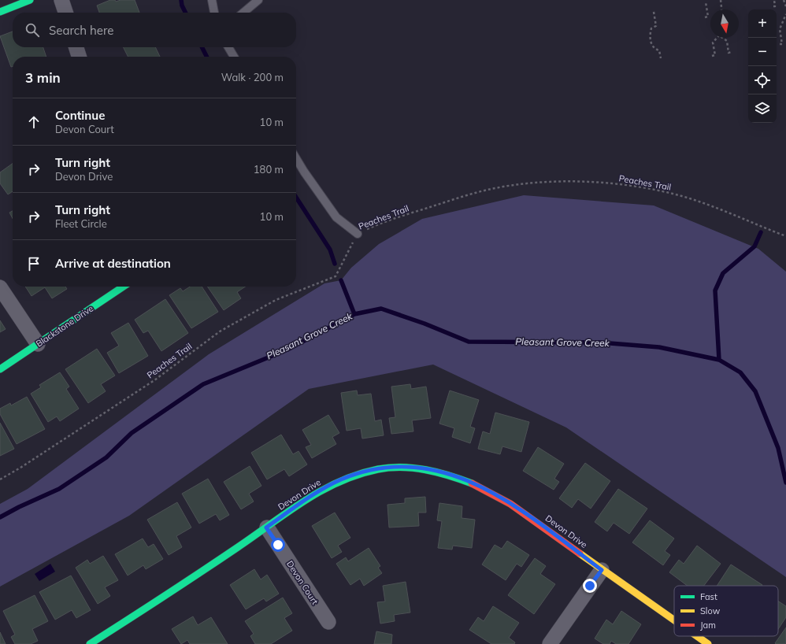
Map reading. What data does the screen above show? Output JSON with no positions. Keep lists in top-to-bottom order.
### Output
{
  "streets": {
    "street": ["Blackstone Drive", "Devon Drive", "Devon Court"],
    "path": ["Peaches Trail"]
  },
  "crossings": [
    ["Devon Drive", "Devon Court"]
  ],
  "water": ["Pleasant Grove Creek"],
  "legend": ["Fast", "Slow", "Jam"],
  "north": "bottom",
  "page": {
    "map_buttons": ["+", "−"],
    "search": "Search here",
    "heading": ["3 min", "Walk · 200 m"],
    "list": [
      ["Continue", "Devon Court", "10 m"],
      ["Turn right", "Devon Drive", "180 m"],
      ["Turn right", "Fleet Circle", "10 m"],
      "Arrive at destination"
    ]
  }
}
